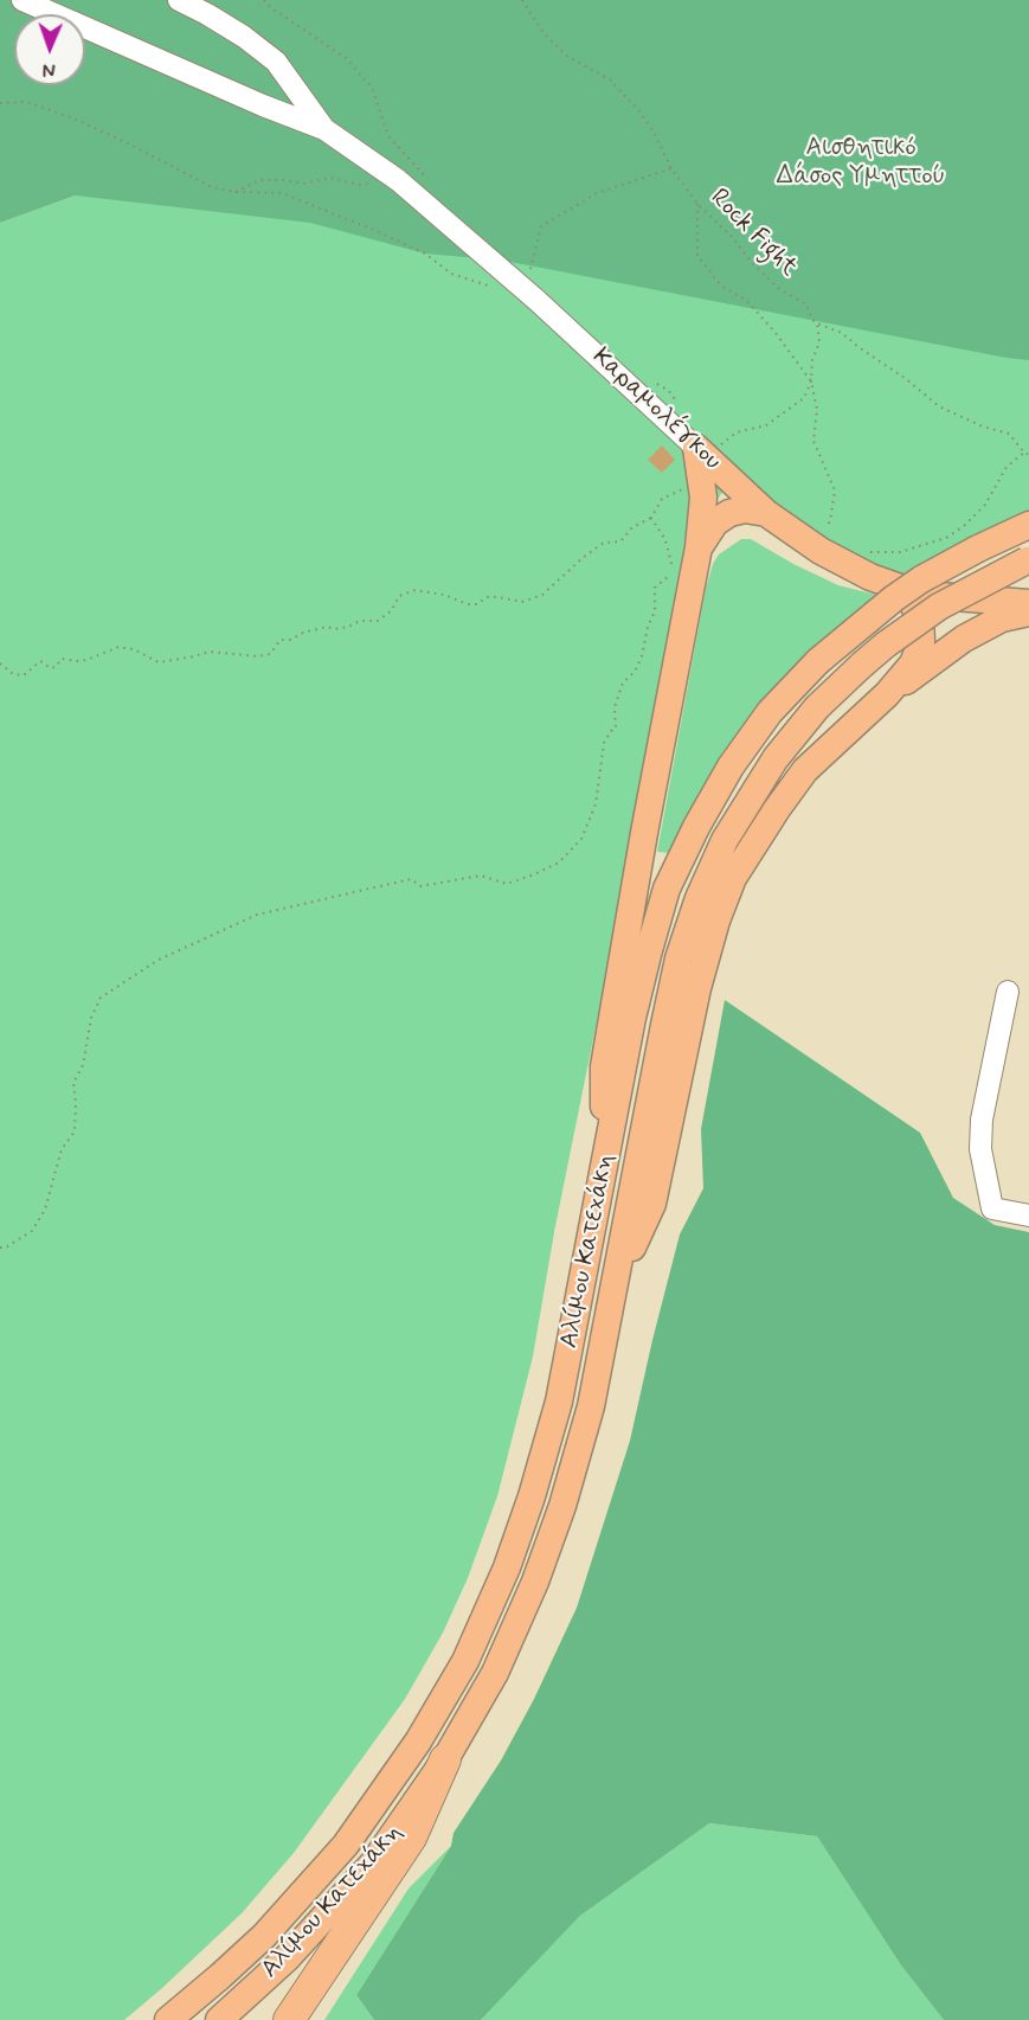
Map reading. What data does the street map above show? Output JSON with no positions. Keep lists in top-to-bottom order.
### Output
{
  "streets": {
    "main road": ["Καραμολέγκου", "Αλίμου Κατεχάκη"],
    "path": ["Rock Fight"]
  },
  "parks": ["Αισθητικό Δάσος Υμηττού"],
  "north": "bottom"
}
